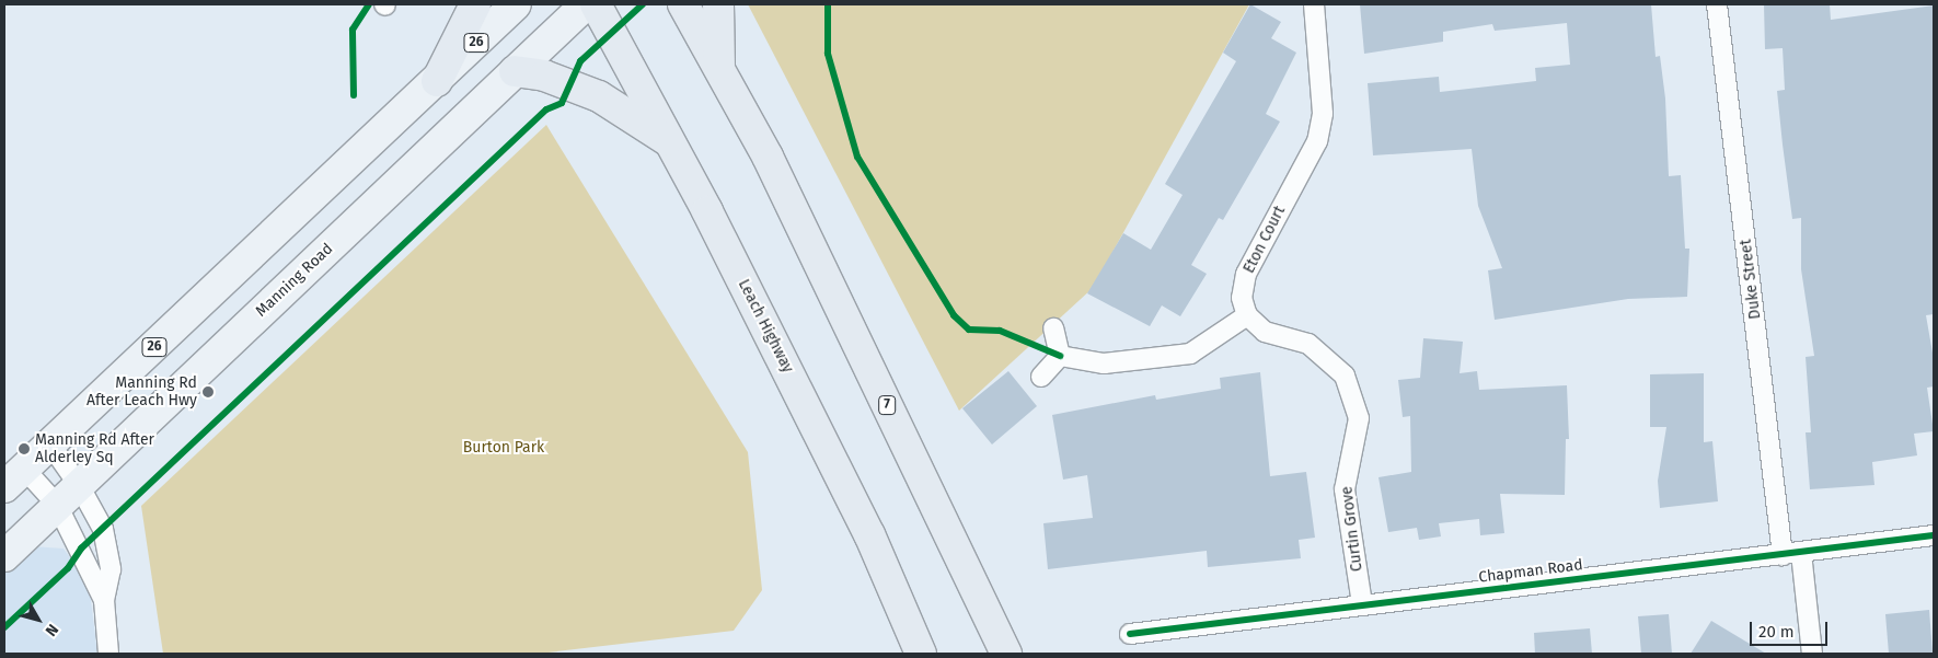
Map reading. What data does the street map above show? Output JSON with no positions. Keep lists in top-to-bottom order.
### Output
{
  "streets": {
    "highway": ["Leach Highway", "7"],
    "main road": ["26", "Manning Road"],
    "street": [
      "Eton Court",
      "Duke Street",
      "Curtin Grove",
      "Chapman Road"
    ]
  },
  "crossings": [
    ["Eton Court", "Curtin Grove"],
    ["Duke Street", "Chapman Road"],
    ["Curtin Grove", "Chapman Road"]
  ],
  "parks": ["Burton Park"],
  "places": ["Manning Rd After Leach Hwy", "Manning Rd After Alderley Sq"],
  "scale_bar": "20 m",
  "north": "bottom right"
}
